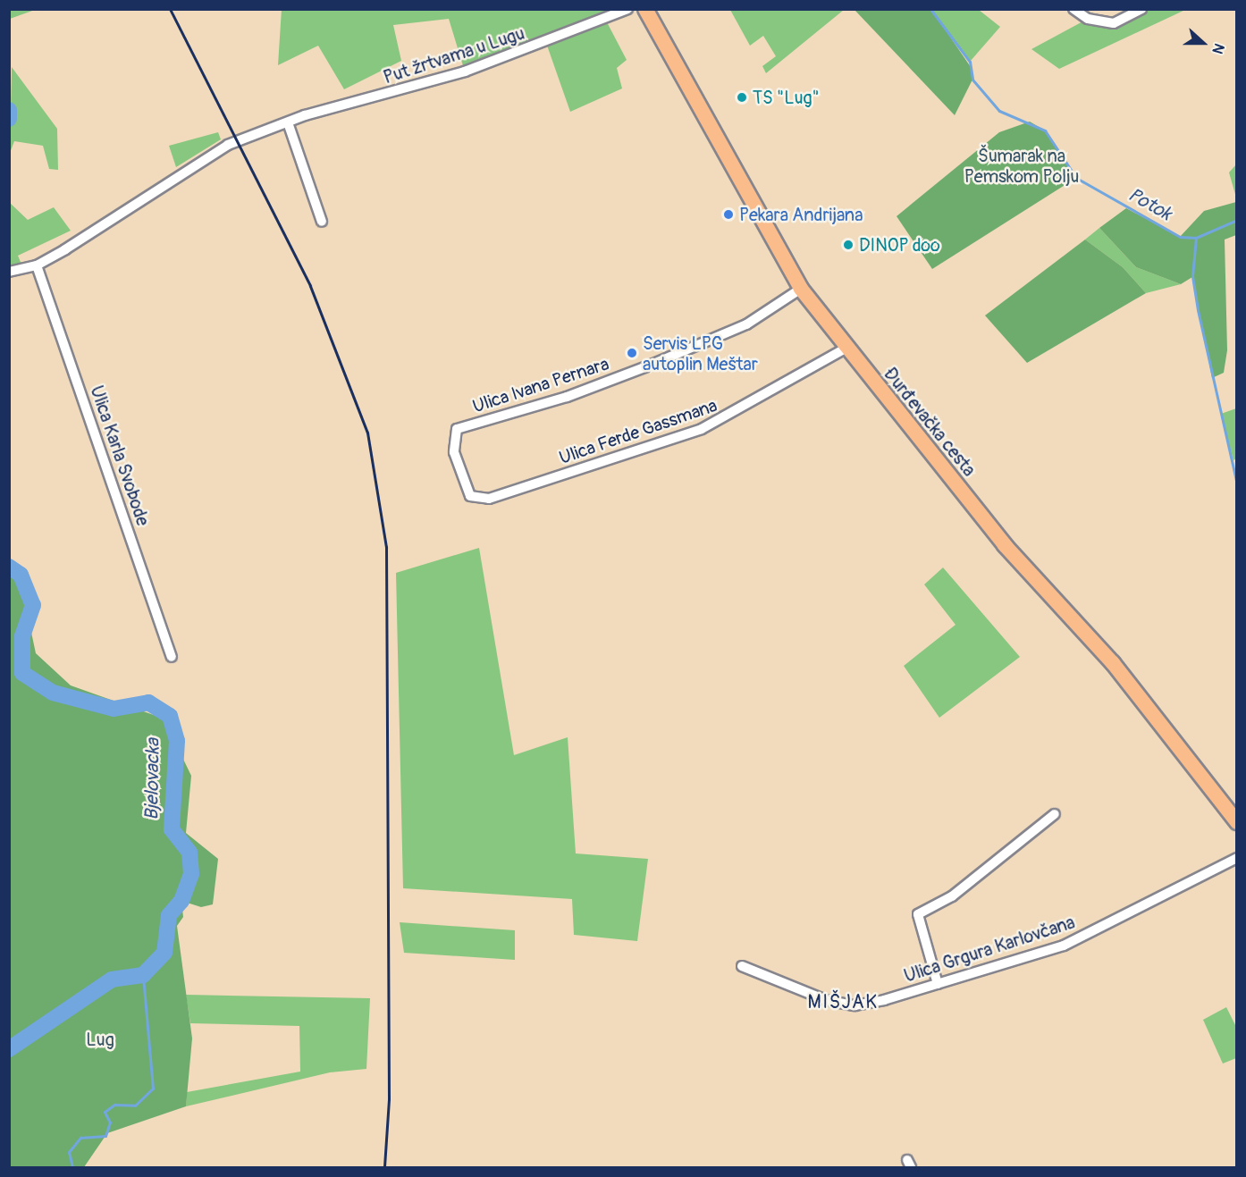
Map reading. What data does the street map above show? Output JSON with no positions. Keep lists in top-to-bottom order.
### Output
{
  "streets": {
    "main road": ["Đurđevačka cesta"],
    "street": [
      "Put žrtvama u Lugu",
      "Ulica Ivana Pernara",
      "Ulica Ferde Gassmana",
      "Ulica Karla Svobode",
      "Ulica Grgura Karlovčana"
    ]
  },
  "crossings": [
    ["Put žrtvama u Lugu", "Ulica Karla Svobode"],
    ["Ulica Ivana Pernara", "Đurđevačka cesta"],
    ["Ulica Ivana Pernara", "Ulica Ferde Gassmana"],
    ["Đurđevačka cesta", "Ulica Ferde Gassmana"]
  ],
  "districts": ["MIŠJAK"],
  "water": ["Potok", "Bjelovacka"],
  "parks": ["Šumarak na Pemskom Polju", "Lug"],
  "places": [
    "TS \"Lug\"",
    "Pekara Andrijana",
    "DINOP doo",
    "Servis LPG autoplin Meštar"
  ],
  "north": "right"
}
